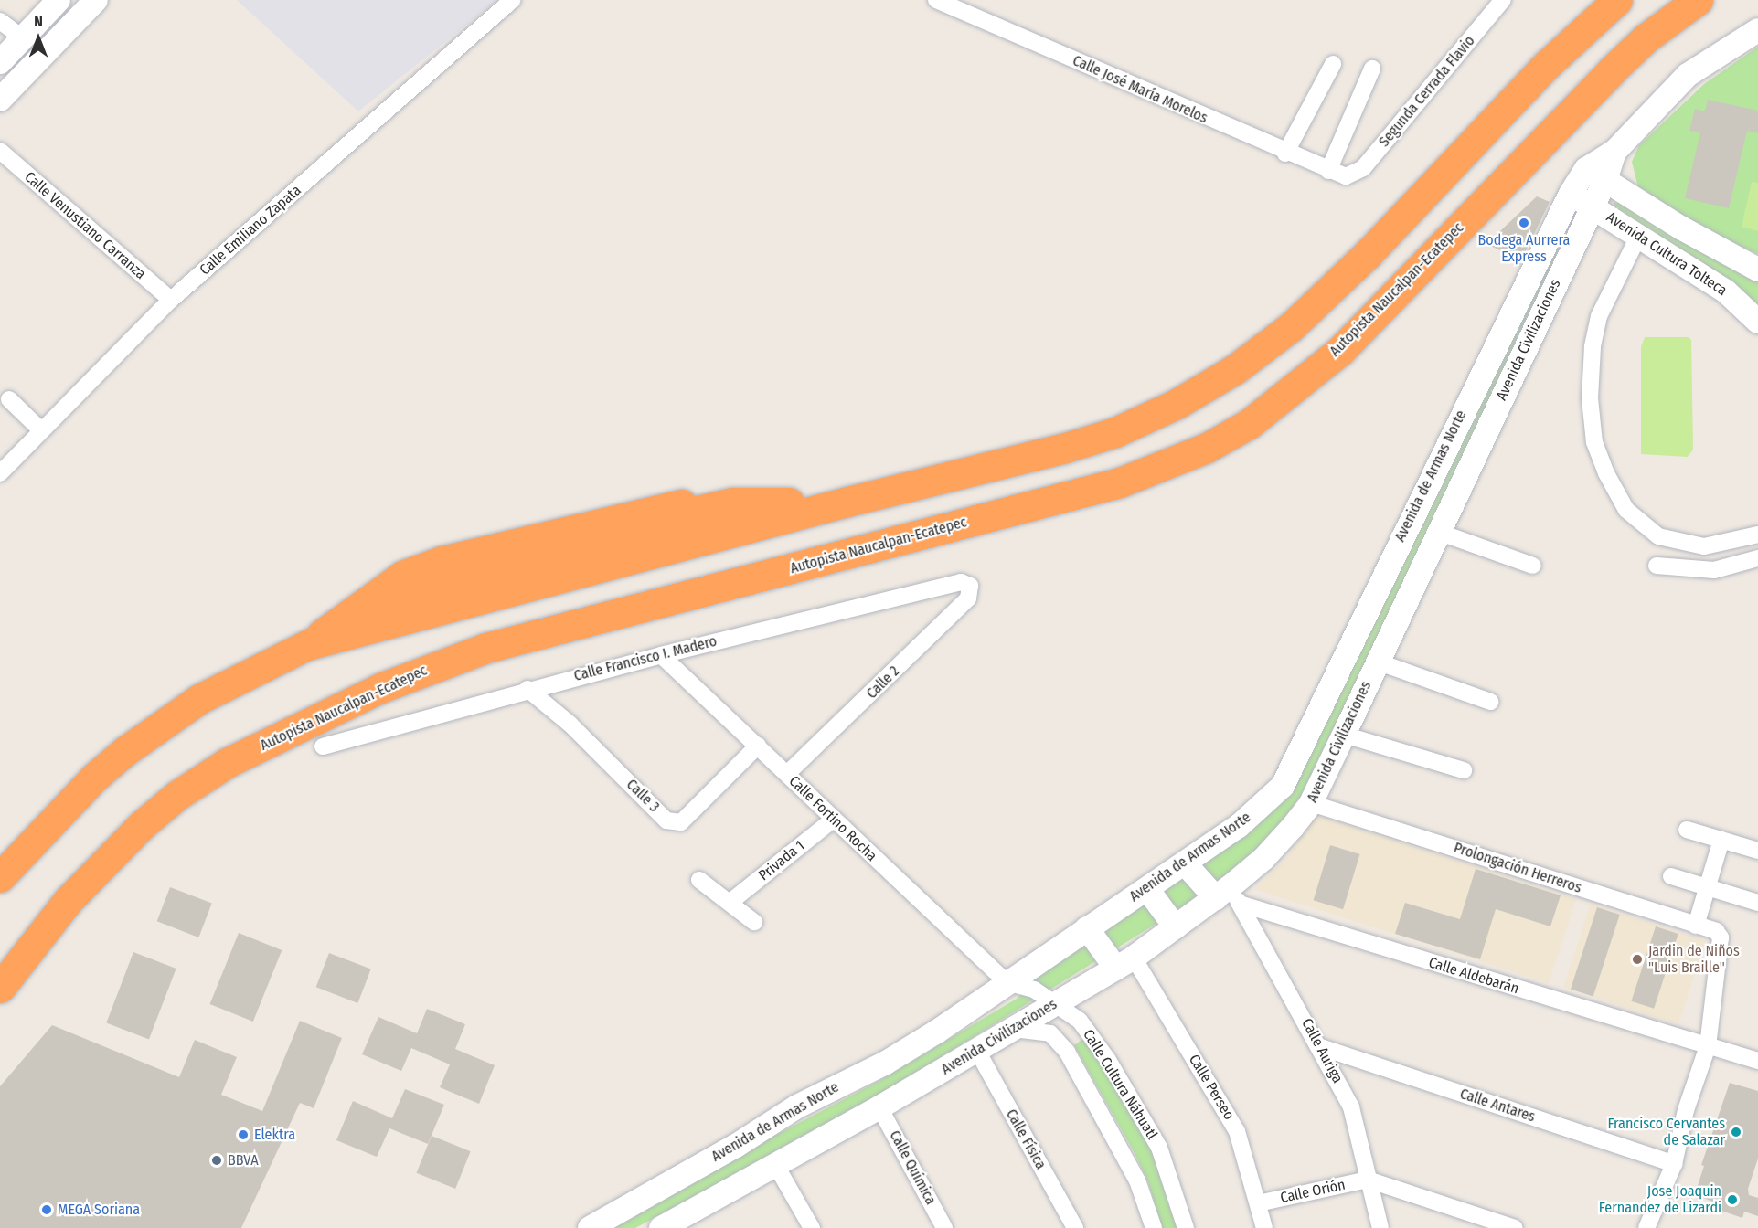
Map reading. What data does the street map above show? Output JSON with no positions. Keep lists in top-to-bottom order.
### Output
{
  "streets": {
    "highway": ["Autopista Naucalpan-Ecatepec"],
    "main road": ["Avenida Cultura Tolteca", "Avenida Civilizaciones", "Avenida de Armas Norte"],
    "street": [
      "Calle José María Morelos",
      "Segunda Cerrada Flavio",
      "Calle Venustiano Carranza",
      "Calle Emiliano Zapata",
      "Calle Francisco I. Madero",
      "Calle 2",
      "Calle 3",
      "Calle Fortino Rocha",
      "Privada 1",
      "Prolongación Herreros",
      "Calle Aldebarán",
      "Calle Auriga",
      "Calle Cultura Náhuatl",
      "Calle Perseo",
      "Calle Antares",
      "Calle Física",
      "Calle Química",
      "Calle Orión"
    ]
  },
  "crossings": [
    ["Calle José María Morelos", "Segunda Cerrada Flavio"],
    ["Calle Venustiano Carranza", "Calle Emiliano Zapata"],
    ["Avenida Cultura Tolteca", "Avenida Civilizaciones"],
    ["Avenida Cultura Tolteca", "Avenida de Armas Norte"],
    ["Avenida Civilizaciones", "Avenida de Armas Norte"],
    ["Avenida Civilizaciones", "Prolongación Herreros"],
    ["Avenida Civilizaciones", "Calle Aldebarán"],
    ["Avenida Civilizaciones", "Calle Auriga"],
    ["Avenida Civilizaciones", "Calle Cultura Náhuatl"],
    ["Avenida Civilizaciones", "Calle Perseo"],
    ["Avenida Civilizaciones", "Calle Física"],
    ["Avenida Civilizaciones", "Calle Química"],
    ["Avenida de Armas Norte", "Calle Fortino Rocha"],
    ["Avenida de Armas Norte", "Calle Cultura Náhuatl"],
    ["Calle Francisco I. Madero", "Calle 2"],
    ["Calle Francisco I. Madero", "Calle 3"],
    ["Calle Francisco I. Madero", "Calle Fortino Rocha"],
    ["Calle 2", "Calle Fortino Rocha"],
    ["Calle 3", "Calle Fortino Rocha"],
    ["Calle Fortino Rocha", "Privada 1"],
    ["Calle Fortino Rocha", "Calle Cultura Náhuatl"],
    ["Prolongación Herreros", "Calle Aldebarán"],
    ["Calle Aldebarán", "Calle Auriga"],
    ["Calle Auriga", "Calle Antares"],
    ["Calle Auriga", "Calle Orión"],
    ["Calle Perseo", "Calle Orión"]
  ],
  "places": [
    "Bodega Aurrera Express",
    "Jardin de Niños \"Luis Braille\"",
    "Francisco Cervantes de Salazar",
    "Elektra",
    "BBVA",
    "Jose Joaquin Fernandez de Lizardi",
    "MEGA Soriana"
  ],
  "north": "top"
}
